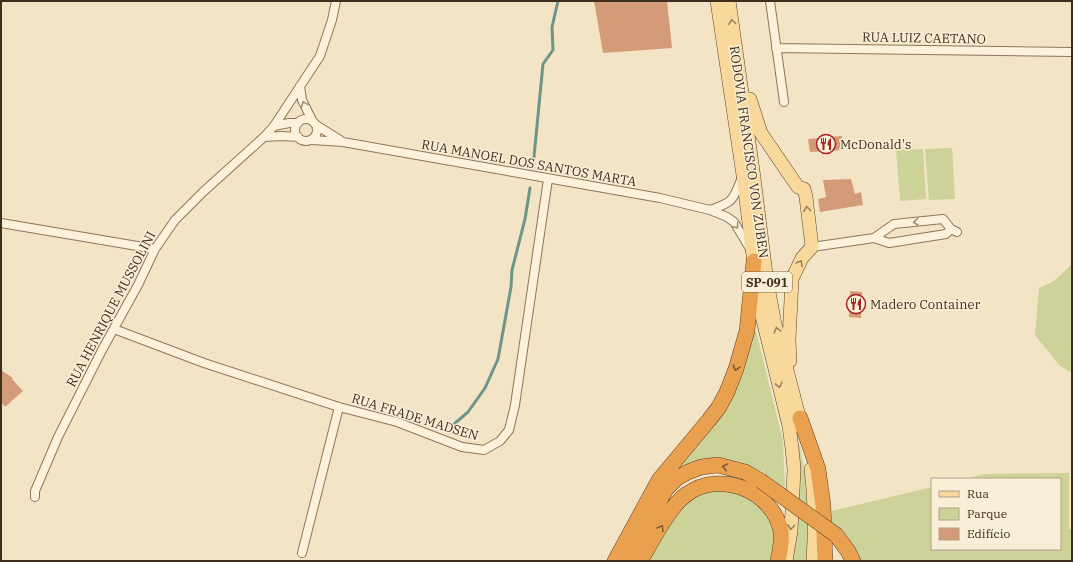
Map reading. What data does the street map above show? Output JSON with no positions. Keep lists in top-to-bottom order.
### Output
{
  "streets": {
    "main road": ["RODOVIA FRANCISCO VON ZUBEN", "SP-091"],
    "street": [
      "RUA LUIZ CAETANO",
      "RUA MANOEL DOS SANTOS MARTA",
      "RUA HENRIQUE MUSSOLINI",
      "RUA FRADE MADSEN"
    ]
  },
  "crossings": [
    ["RODOVIA FRANCISCO VON ZUBEN", "RUA MANOEL DOS SANTOS MARTA"],
    ["RUA MANOEL DOS SANTOS MARTA", "RUA FRADE MADSEN"],
    ["RUA HENRIQUE MUSSOLINI", "RUA FRADE MADSEN"]
  ],
  "places": {
    "restaurant": ["McDonald's", "Madero Container"]
  },
  "legend": ["Rua", "Parque", "Edifício"]
}
